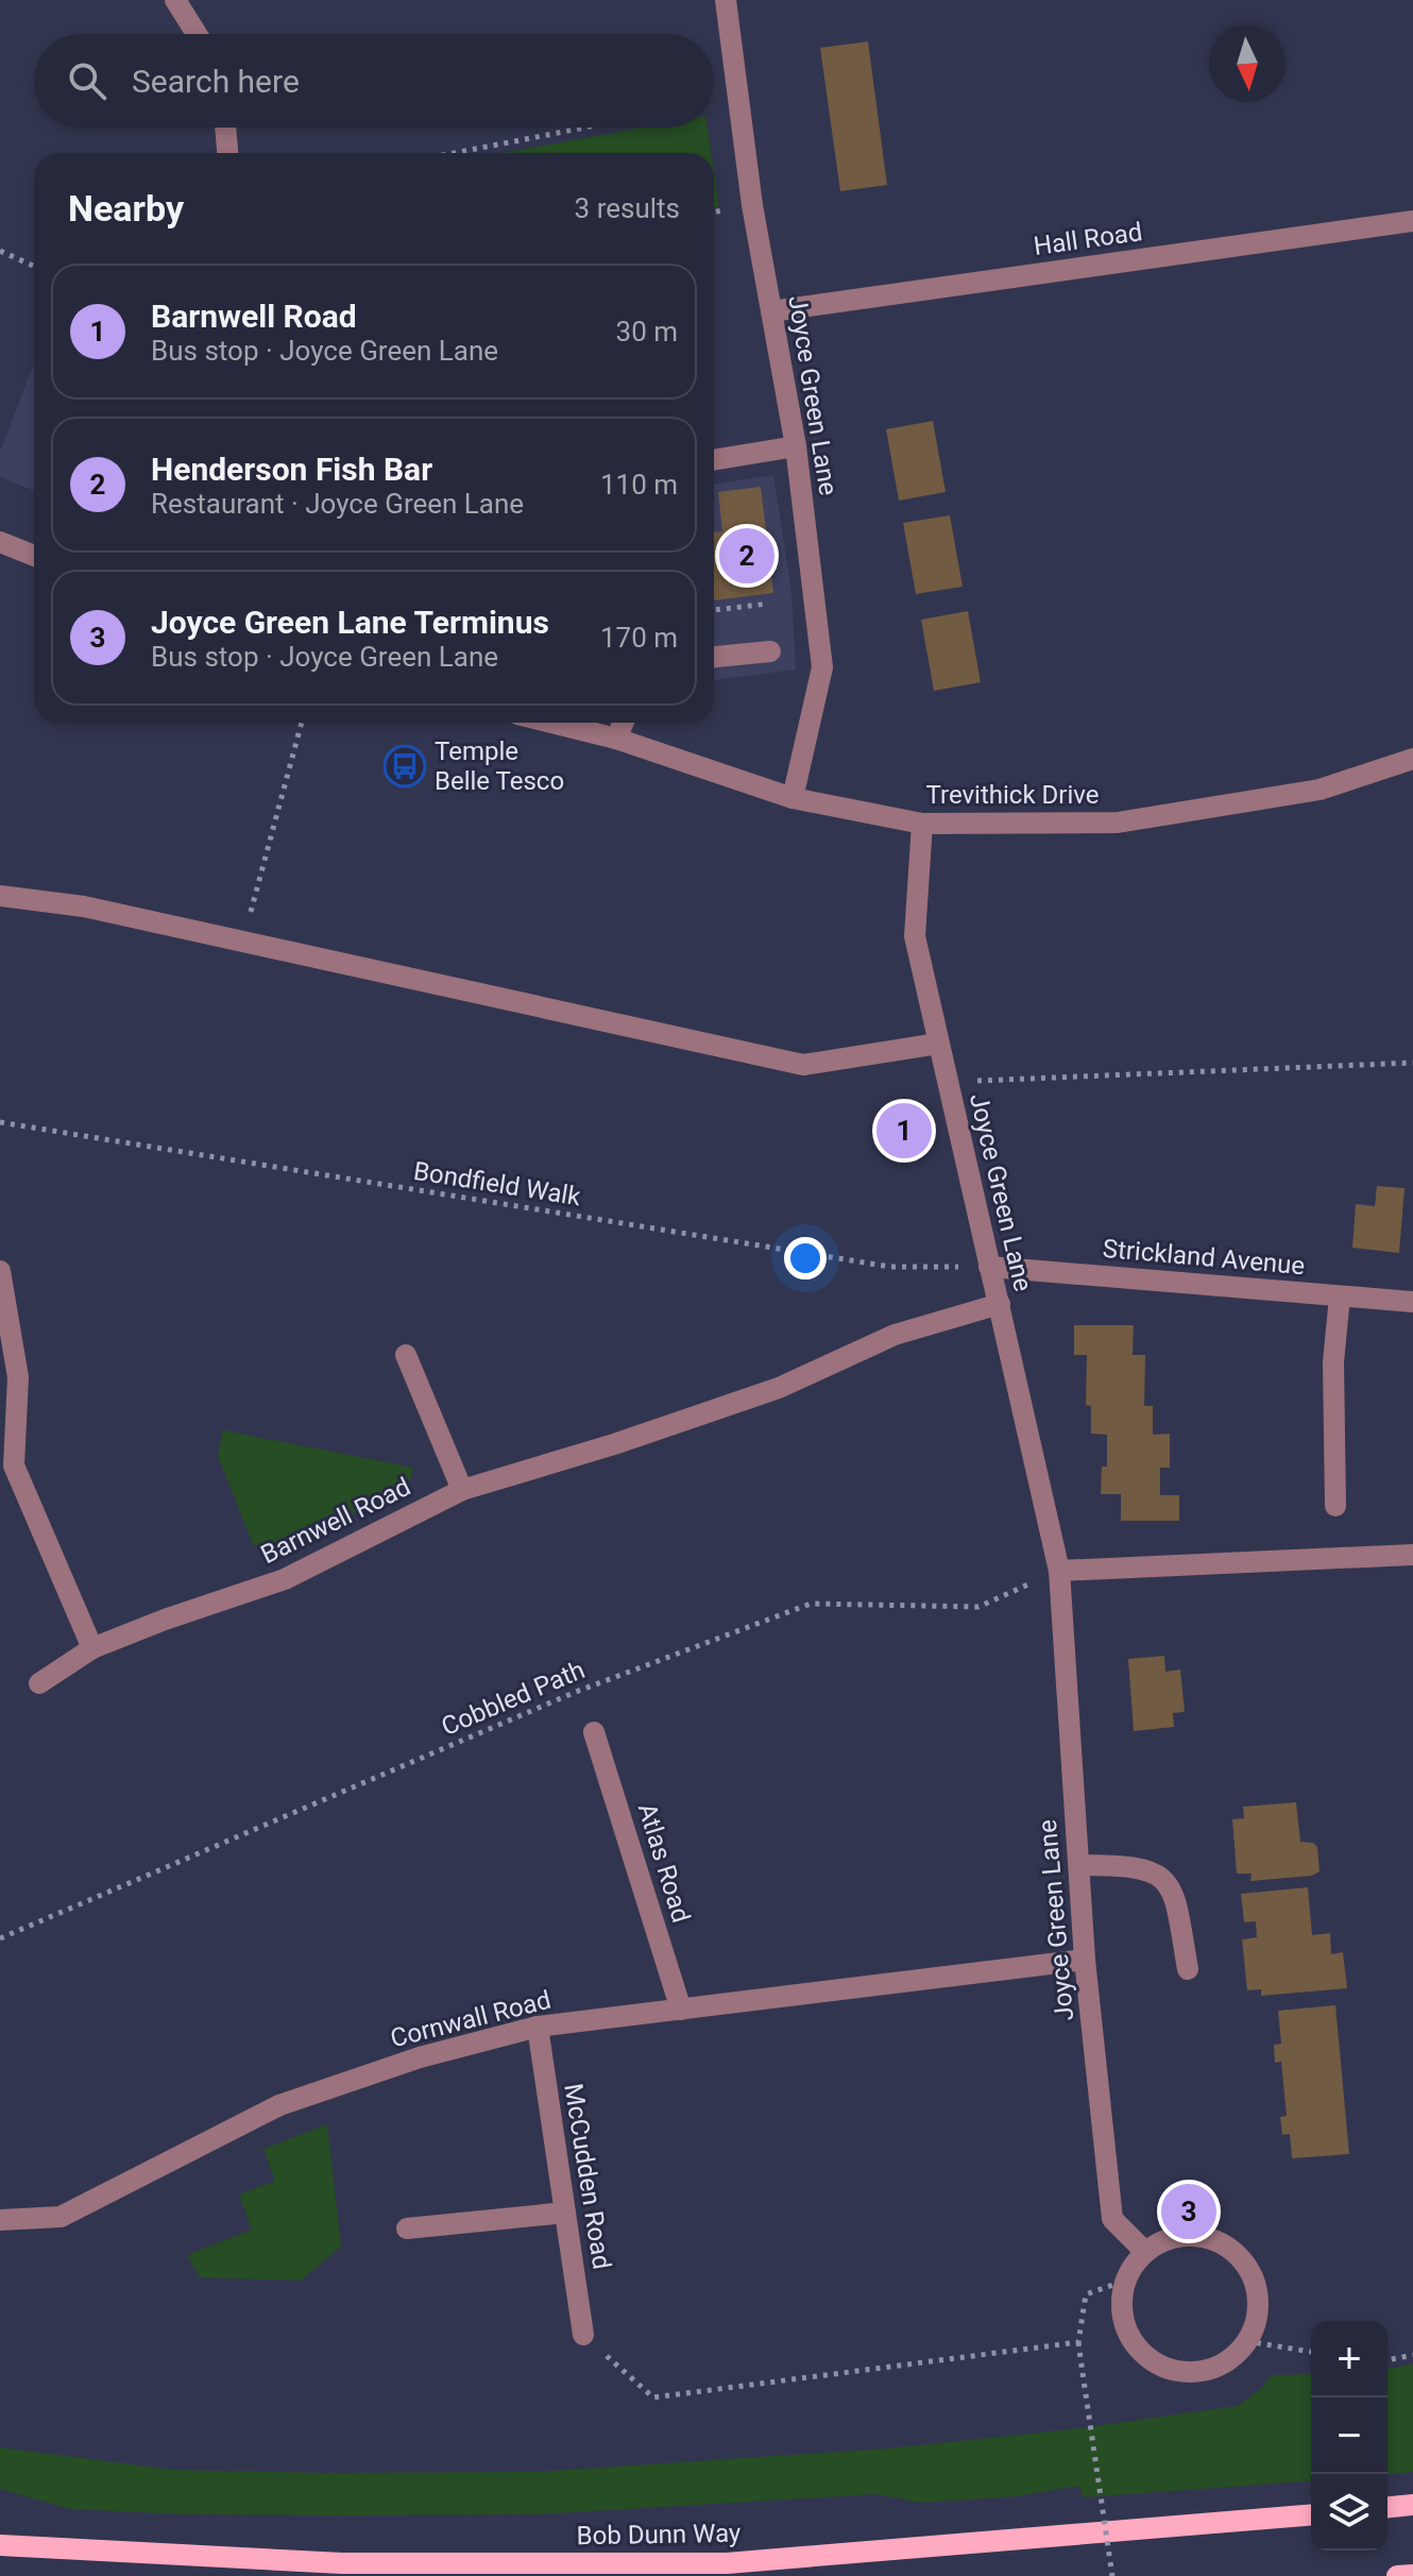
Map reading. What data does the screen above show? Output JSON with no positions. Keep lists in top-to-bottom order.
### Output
{
  "streets": {
    "main road": ["Bob Dunn Way"],
    "street": [
      "Hall Road",
      "Joyce Green Lane",
      "Trevithick Drive",
      "Strickland Avenue",
      "Barnwell Road",
      "Atlas Road",
      "Cornwall Road",
      "McCudden Road"
    ],
    "path": ["Bondfield Walk", "Cobbled Path"]
  },
  "crossings": [
    ["Hall Road", "Joyce Green Lane"],
    ["Joyce Green Lane", "Trevithick Drive"],
    ["Joyce Green Lane", "Bondfield Walk"],
    ["Joyce Green Lane", "Strickland Avenue"],
    ["Joyce Green Lane", "Barnwell Road"],
    ["Joyce Green Lane", "Cobbled Path"],
    ["Joyce Green Lane", "Cornwall Road"],
    ["Bondfield Walk", "Strickland Avenue"],
    ["Atlas Road", "Cornwall Road"],
    ["Cornwall Road", "McCudden Road"]
  ],
  "places": {
    "bus stop": ["Temple Belle Tesco"]
  },
  "north": "bottom",
  "page": {
    "search": "Search here",
    "heading": ["Nearby", "3 results"],
    "list": [
      {
        "mark": "1",
        "name": "Barnwell Road",
        "note": "Bus stop · Joyce Green Lane",
        "value": "30 m"
      },
      {
        "mark": "2",
        "name": "Henderson Fish Bar",
        "note": "Restaurant · Joyce Green Lane",
        "value": "110 m"
      },
      {
        "mark": "3",
        "name": "Joyce Green Lane Terminus",
        "note": "Bus stop · Joyce Green Lane",
        "value": "170 m"
      }
    ],
    "pins": ["2", "1", "3"],
    "map_buttons": ["+", "−"]
  }
}
